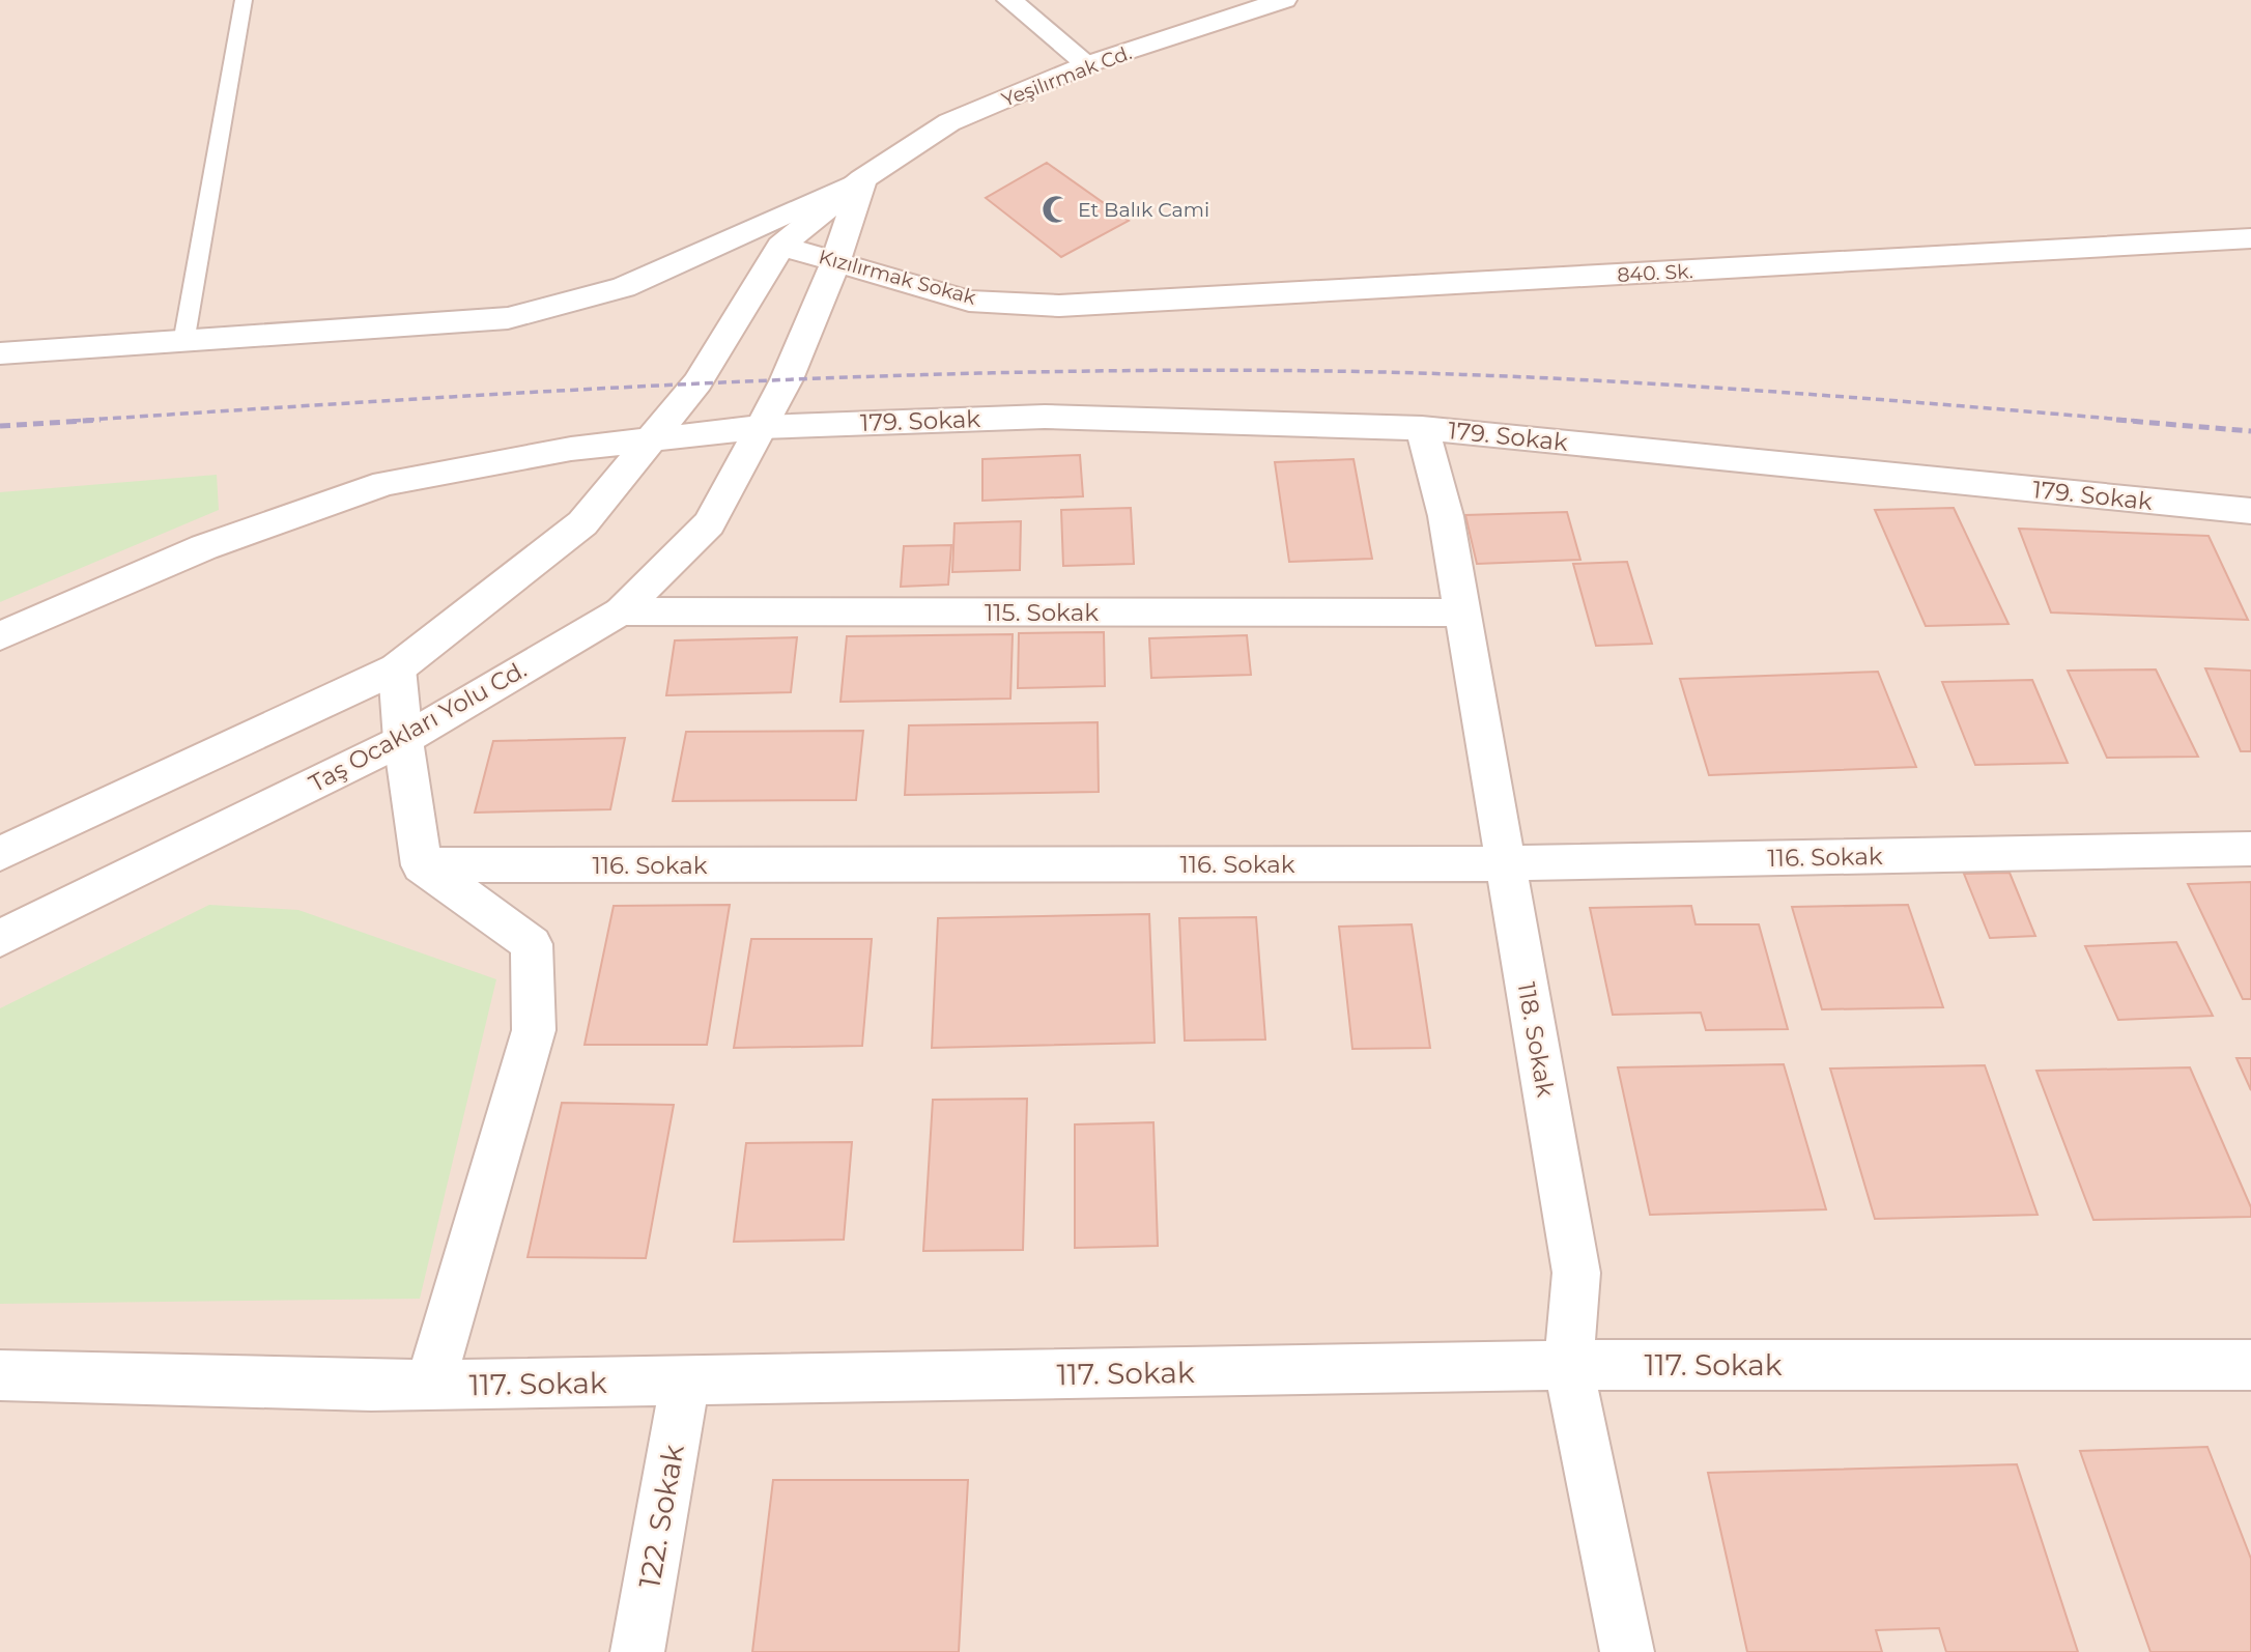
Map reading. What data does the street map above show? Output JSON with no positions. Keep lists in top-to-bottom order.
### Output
{
  "streets": {
    "street": [
      "Yeşilırmak Cd.",
      "840. Sk.",
      "Kızılırmak Sokak",
      "179. Sokak",
      "115. Sokak",
      "Taş Ocakları Yolu Cd.",
      "116. Sokak",
      "118. Sokak",
      "117. Sokak",
      "122. Sokak"
    ]
  },
  "crossings": [
    ["Yeşilırmak Cd.", "Taş Ocakları Yolu Cd."],
    ["840. Sk.", "Kızılırmak Sokak"],
    ["Kızılırmak Sokak", "Taş Ocakları Yolu Cd."],
    ["179. Sokak", "Taş Ocakları Yolu Cd."],
    ["179. Sokak", "118. Sokak"],
    ["115. Sokak", "Taş Ocakları Yolu Cd."],
    ["115. Sokak", "118. Sokak"],
    ["116. Sokak", "118. Sokak"],
    ["118. Sokak", "117. Sokak"],
    ["117. Sokak", "122. Sokak"]
  ],
  "places": {
    "mosque": ["Et Balık Cami"]
  }
}
